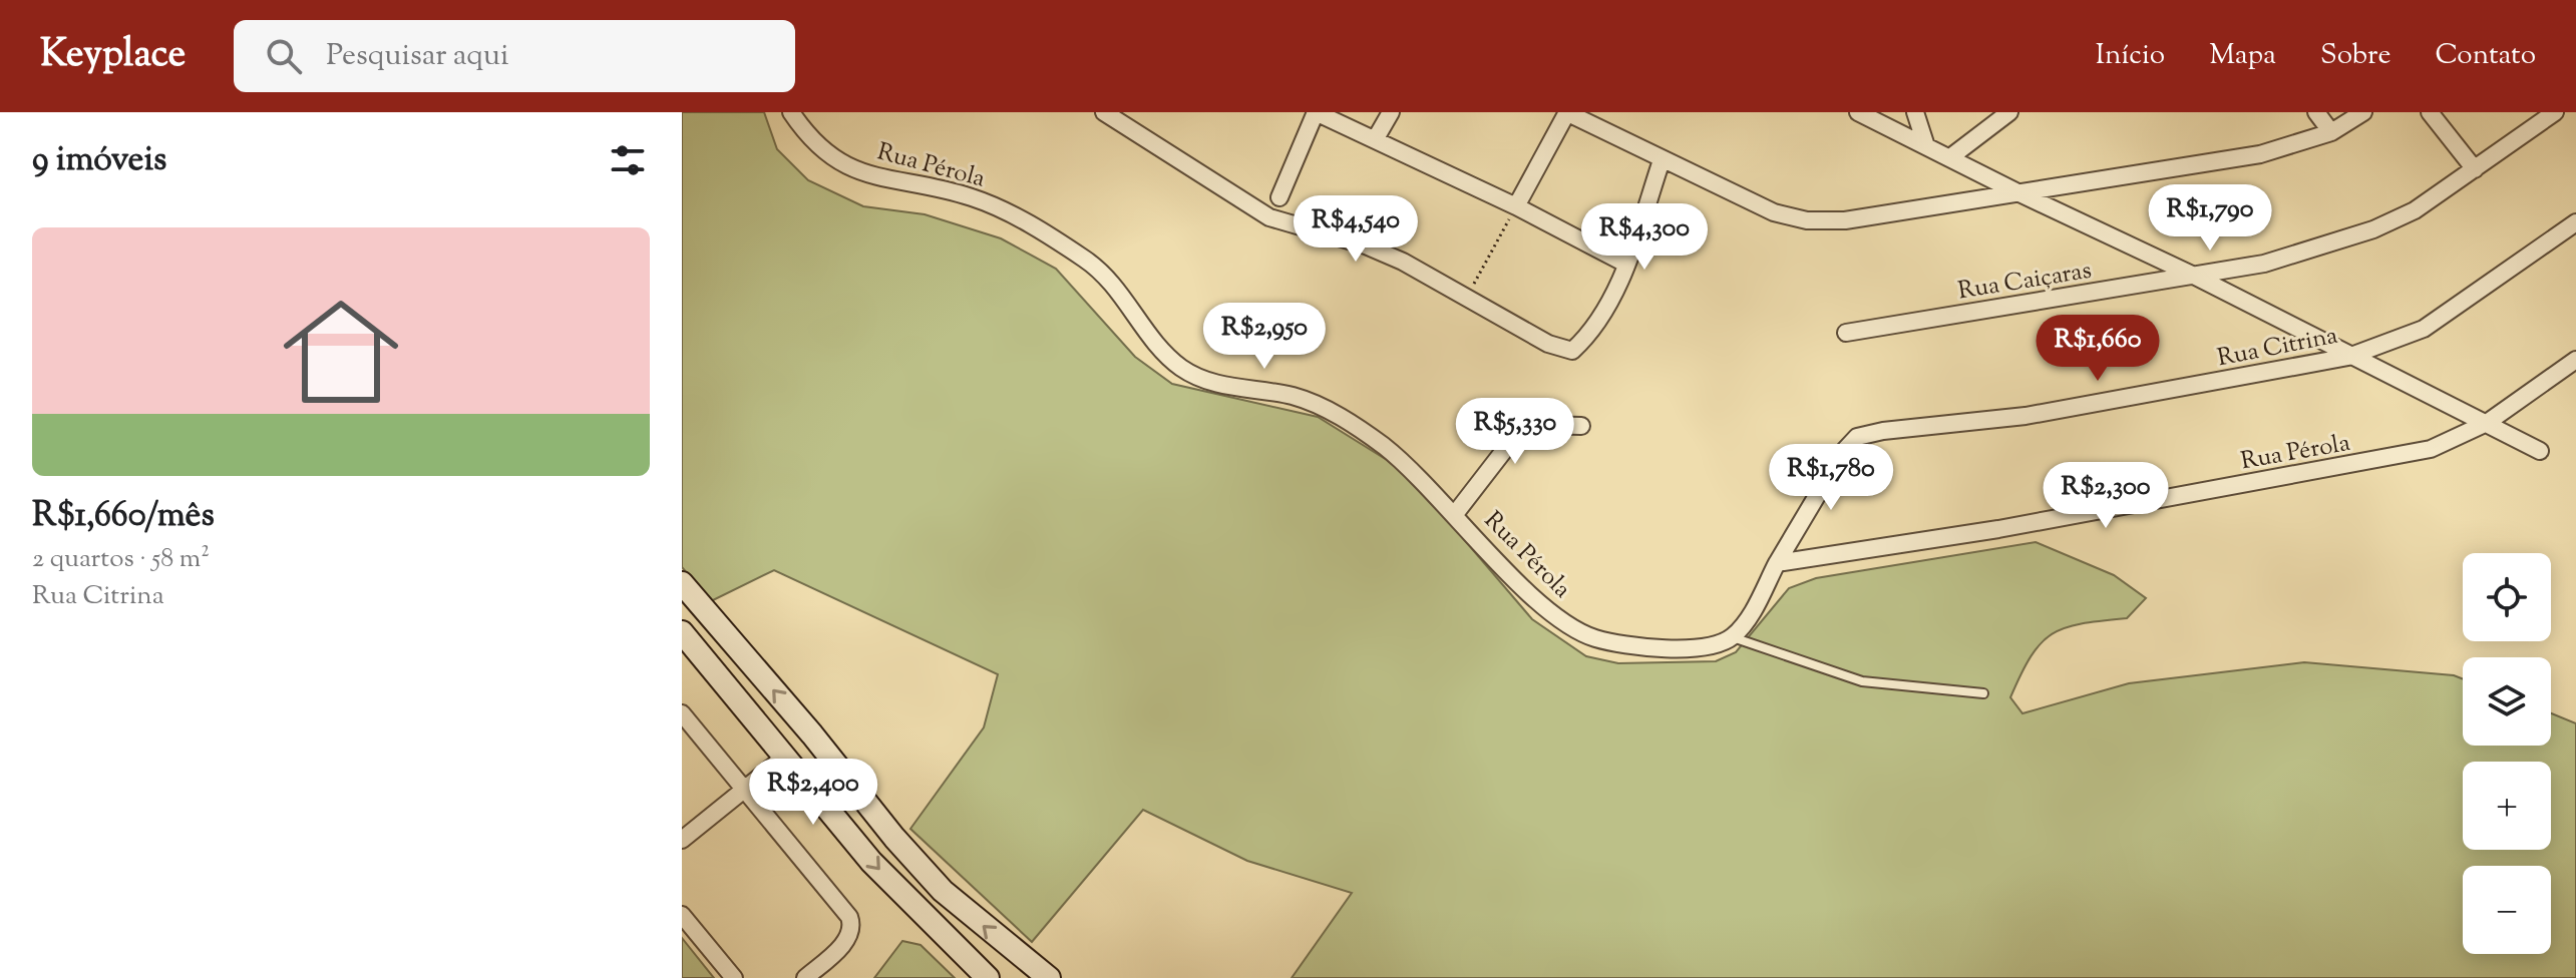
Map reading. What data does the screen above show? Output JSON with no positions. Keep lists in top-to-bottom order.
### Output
{
  "streets": {
    "street": ["Rua Pérola", "Rua Caiçaras", "Rua Citrina"]
  },
  "crossings": [
    ["Rua Pérola", "Rua Citrina"]
  ],
  "page": {
    "header": "Keyplace",
    "search": "Pesquisar aqui",
    "nav": [
      "Início",
      "Mapa",
      "Sobre",
      "Contato"
    ],
    "heading": "9 imóveis",
    "price": [
      "R$1,790",
      "R$4,540",
      "R$4,300",
      "R$2,950",
      "R$1,660",
      "R$5,330",
      "R$1,780",
      "R$2,300",
      "R$2,400"
    ],
    "list": [
      {
        "name": "R$1,660/mês",
        "note": "2 quartos · 58 m² · Rua Citrina"
      }
    ],
    "map_buttons": ["+", "−"]
  }
}
